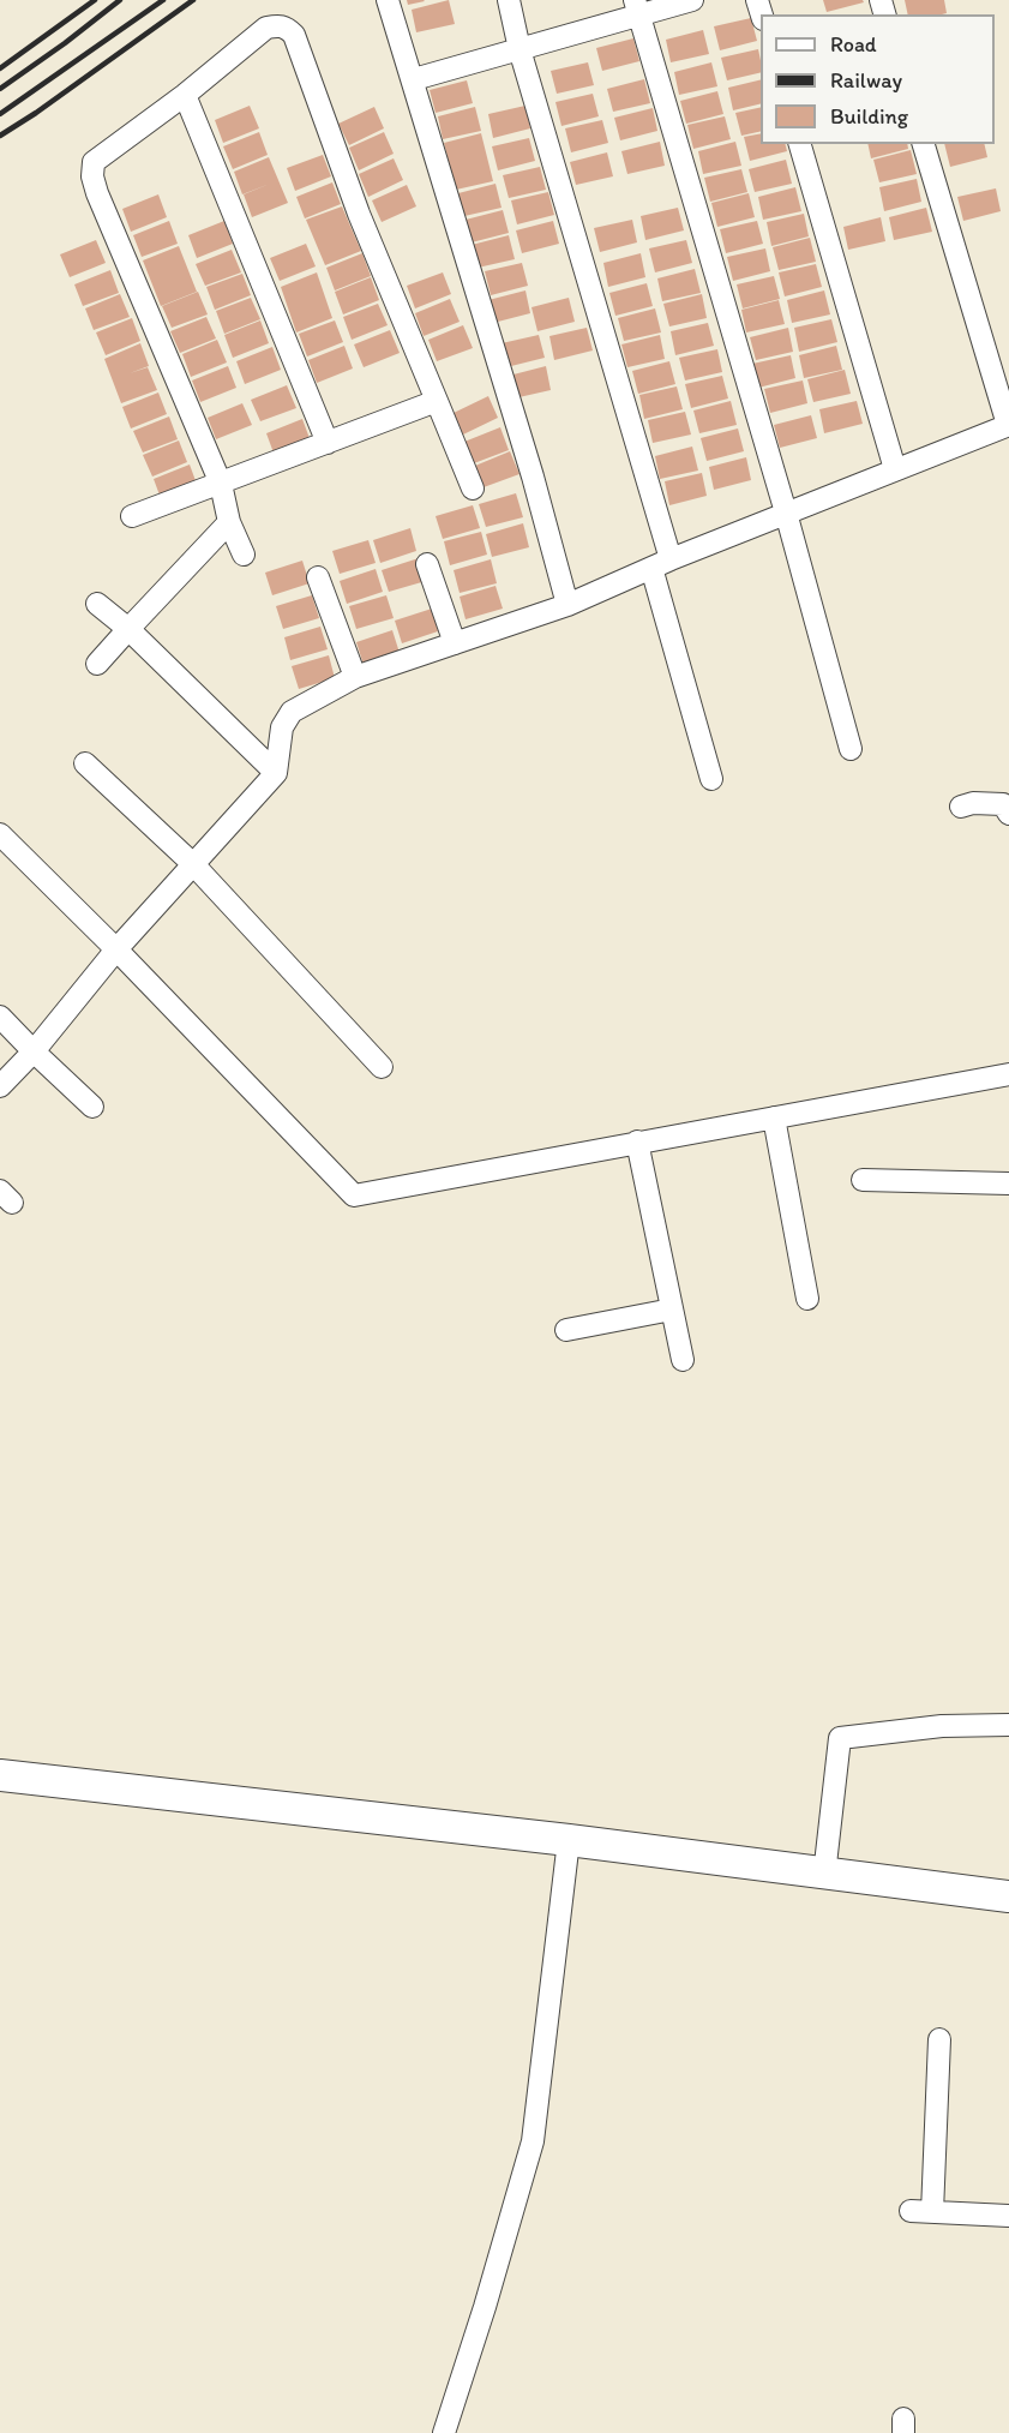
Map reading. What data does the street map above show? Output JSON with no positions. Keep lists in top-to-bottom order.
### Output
{
  "legend": ["Road", "Railway", "Building"]
}
